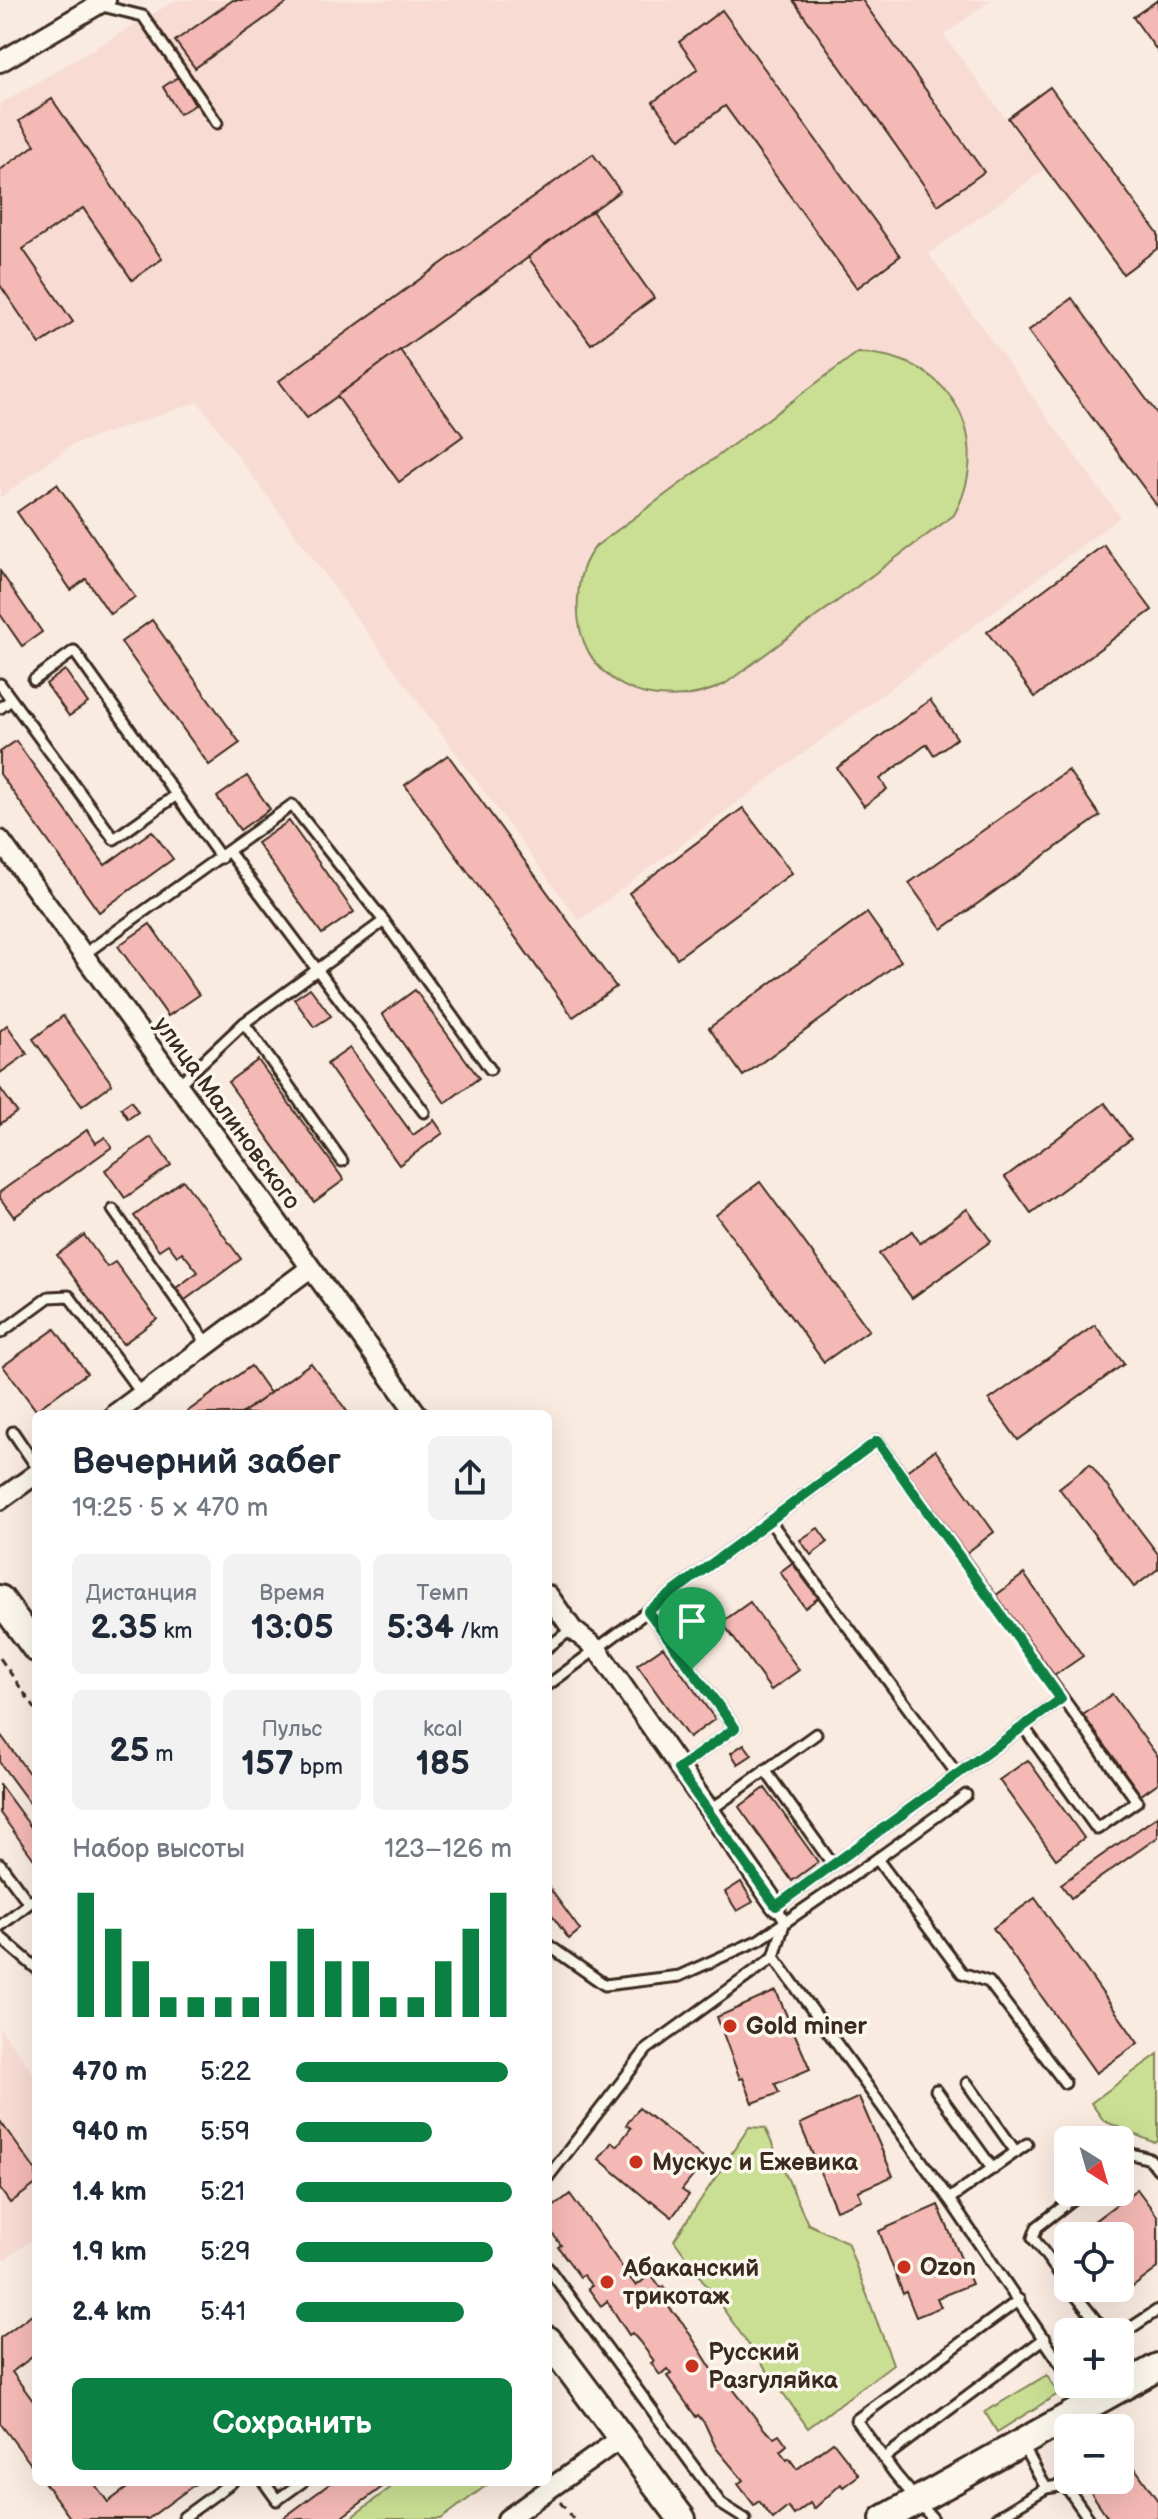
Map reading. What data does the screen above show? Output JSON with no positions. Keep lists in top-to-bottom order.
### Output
{
  "streets": {
    "street": ["улица Малиновского"]
  },
  "places": [
    "Gold miner",
    "Мускус и Ежевика",
    "Ozon",
    "Абаканский трикотаж",
    "Русский Разгуляйка"
  ],
  "north": "bottom right",
  "page": {
    "heading": ["Вечерний забег", "19:25 · 5 × 470 m"],
    "stats": [
      ["Дистанция", "2.35 km"],
      ["Время", "13:05"],
      ["Темп", "5:34 /km"],
      ["25 m"],
      ["Пульс", "157 bpm"],
      ["kcal", "185"]
    ],
    "chart": ["Набор высоты", "123–126 m"],
    "list": [
      {
        "name": "470 m",
        "note": "5:22"
      },
      {
        "name": "940 m",
        "note": "5:59"
      },
      {
        "name": "1.4 km",
        "note": "5:21"
      },
      {
        "name": "1.9 km",
        "note": "5:29"
      },
      {
        "name": "2.4 km",
        "note": "5:41"
      }
    ],
    "map_buttons": ["+", "−"],
    "buttons": "Сохранить"
  }
}
